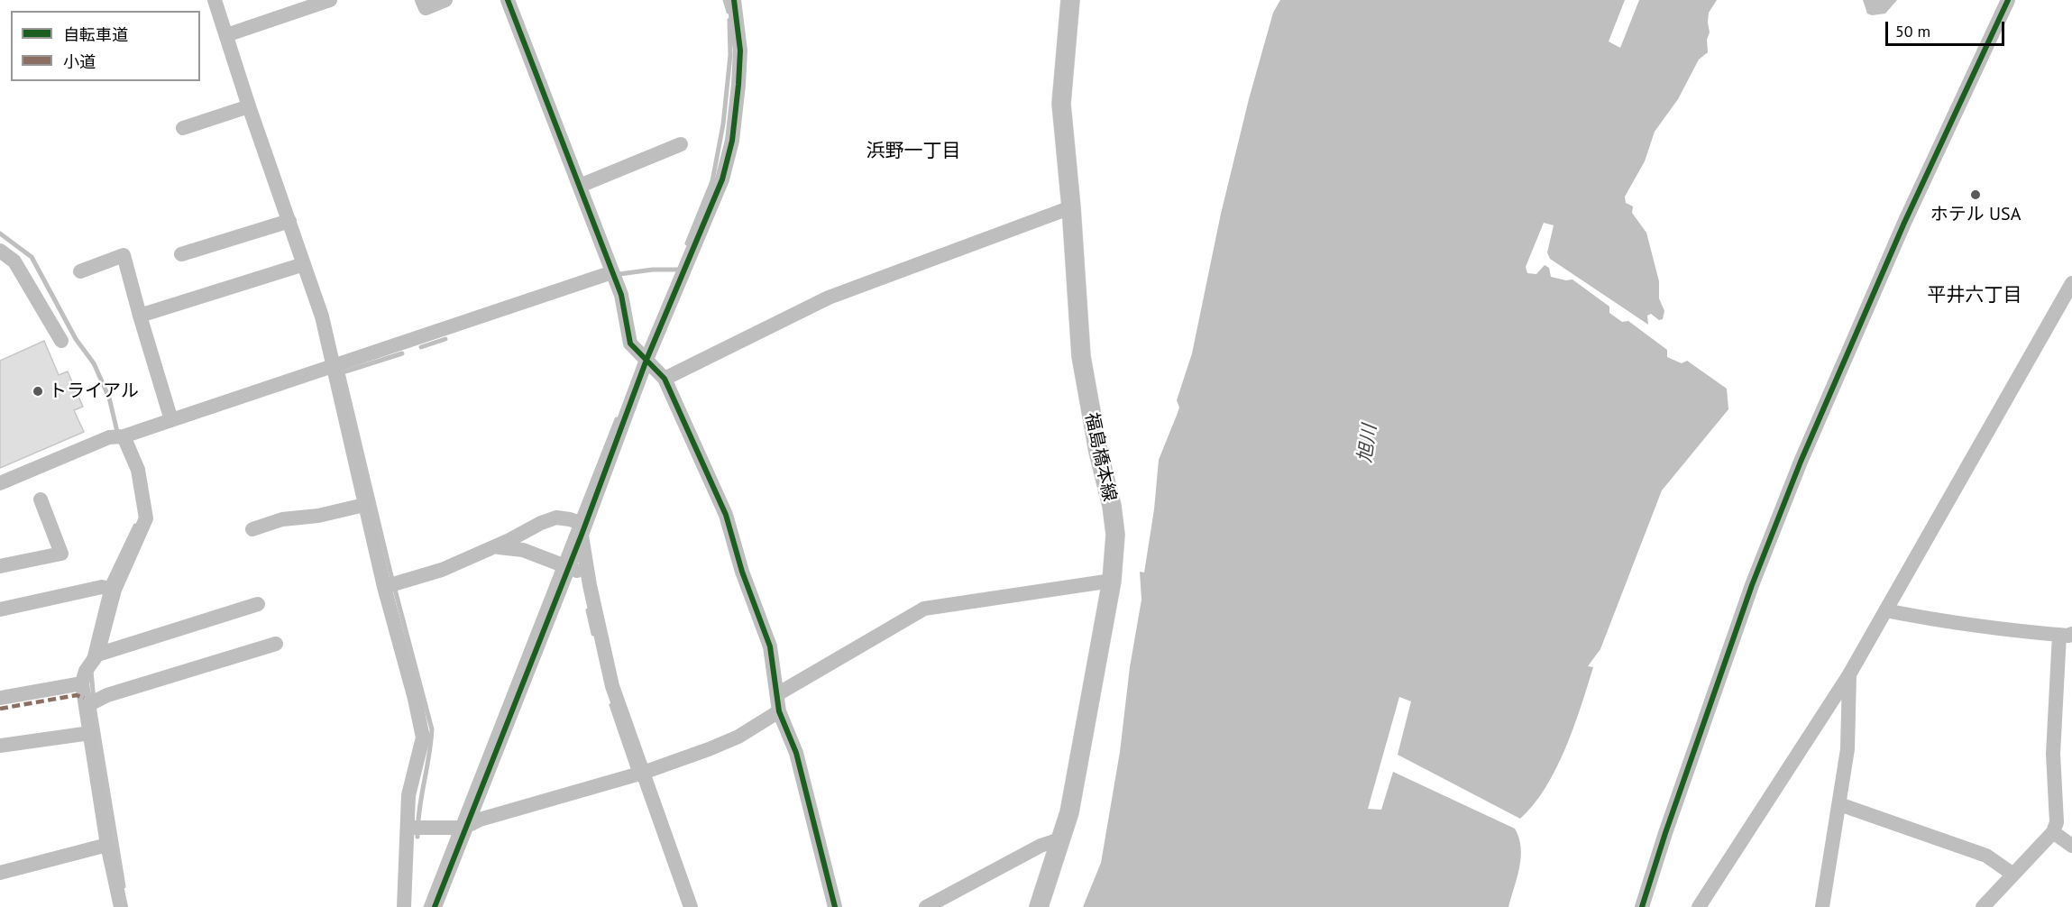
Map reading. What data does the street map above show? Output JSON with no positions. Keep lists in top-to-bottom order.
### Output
{
  "streets": {
    "main road": ["福島橋本線"]
  },
  "districts": ["浜野一丁目", "平井六丁目"],
  "water": ["旭川"],
  "places": ["ホテル USA", "トライアル"],
  "legend": ["自転車道", "小道"],
  "scale_bar": "50 m"
}
